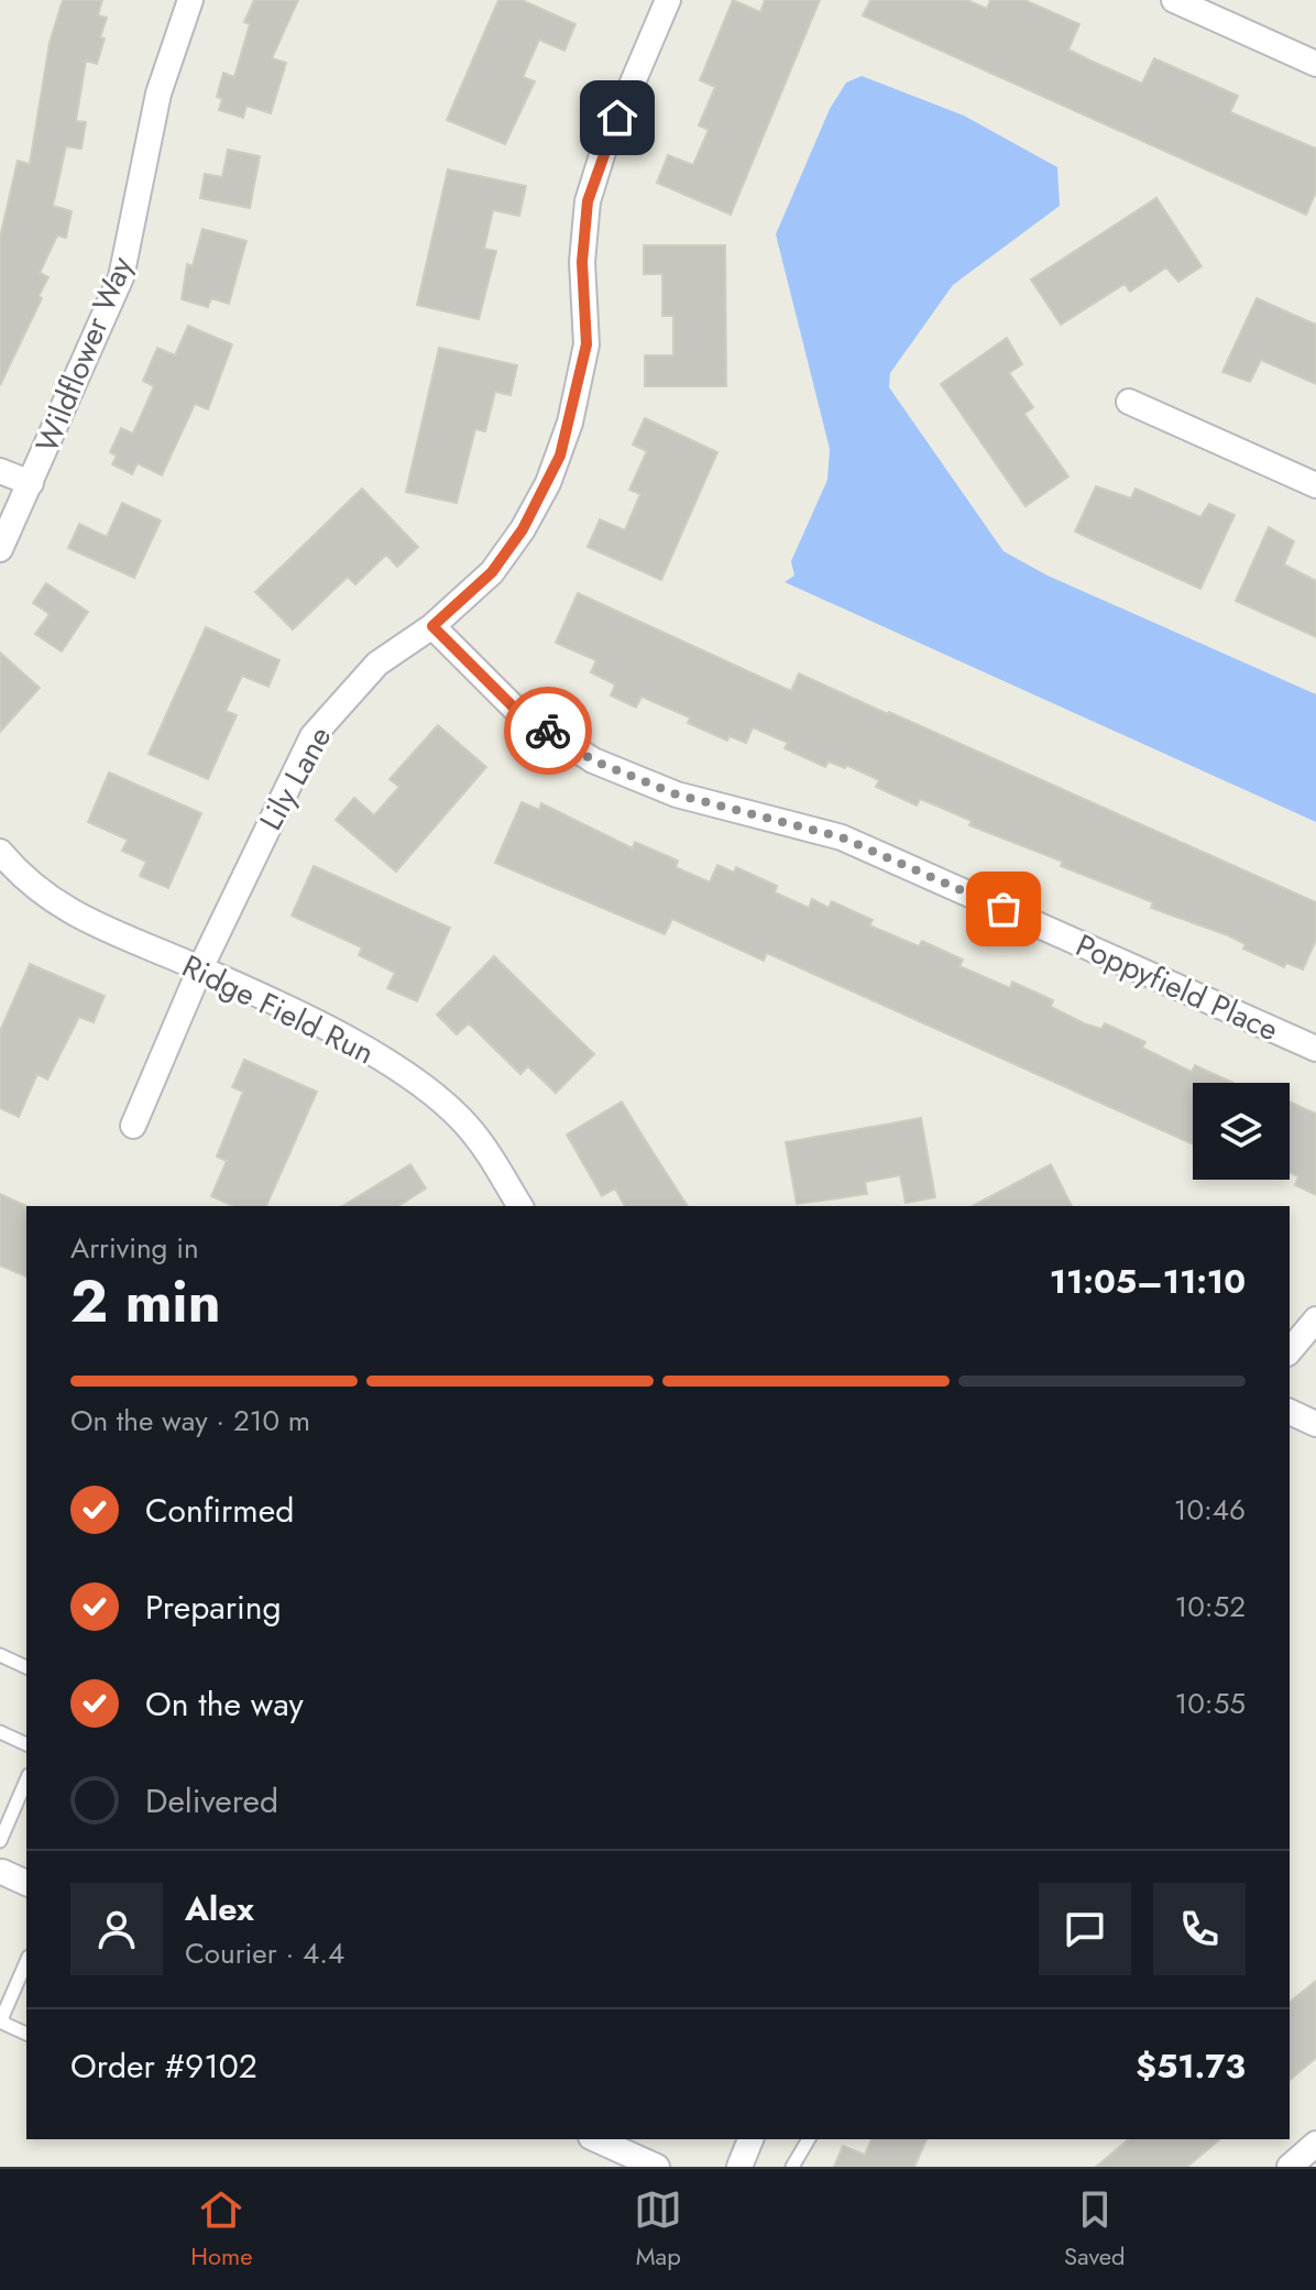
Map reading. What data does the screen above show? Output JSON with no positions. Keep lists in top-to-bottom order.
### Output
{
  "streets": {
    "street": [
      "Wildflower Way",
      "Lily Lane",
      "Poppyfield Place",
      "Ridge Field Run"
    ]
  },
  "crossings": [
    ["Lily Lane", "Poppyfield Place"],
    ["Lily Lane", "Ridge Field Run"]
  ],
  "page": {
    "heading": ["2 min", "Arriving in", "11:05–11:10"],
    "panel": [
      "Alex",
      "Courier · 4.4",
      "Order #9102",
      "$51.73"
    ],
    "bar": "On the way · 210 m",
    "list": [
      ["Confirmed", "10:46"],
      ["Preparing", "10:52"],
      ["On the way", "10:55"],
      "Delivered"
    ],
    "tabs": ["Home", "Map", "Saved"]
  }
}
